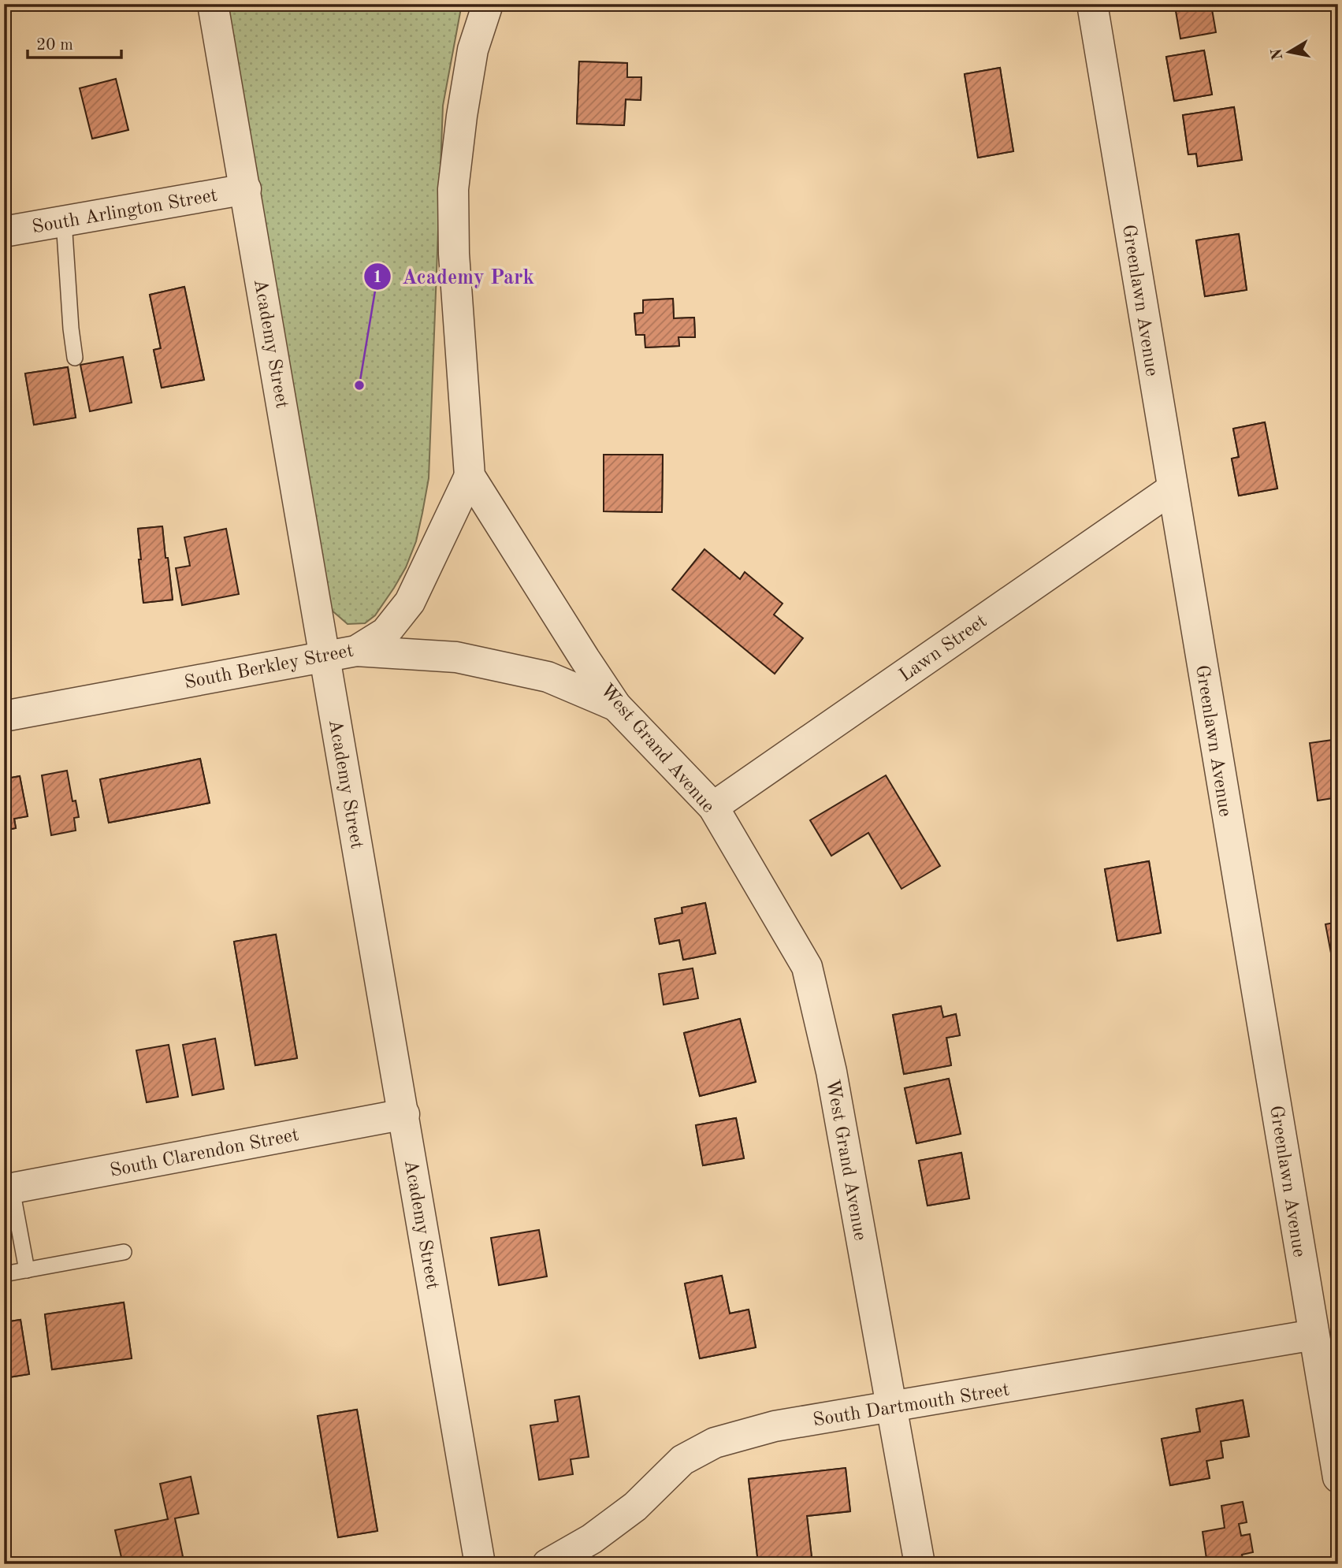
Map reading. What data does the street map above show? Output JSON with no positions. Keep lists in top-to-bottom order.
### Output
{
  "streets": {
    "street": [
      "South Arlington Street",
      "Greenlawn Avenue",
      "Academy Street",
      "Lawn Street",
      "South Berkley Street",
      "West Grand Avenue",
      "South Clarendon Street",
      "South Dartmouth Street"
    ]
  },
  "crossings": [
    ["South Arlington Street", "Academy Street"],
    ["Greenlawn Avenue", "Lawn Street"],
    ["Greenlawn Avenue", "South Dartmouth Street"],
    ["Academy Street", "South Berkley Street"],
    ["Academy Street", "South Clarendon Street"],
    ["Lawn Street", "West Grand Avenue"],
    ["South Berkley Street", "West Grand Avenue"],
    ["West Grand Avenue", "South Dartmouth Street"]
  ],
  "places": ["Academy Park"],
  "scale_bar": "20 m",
  "north": "left"
}
